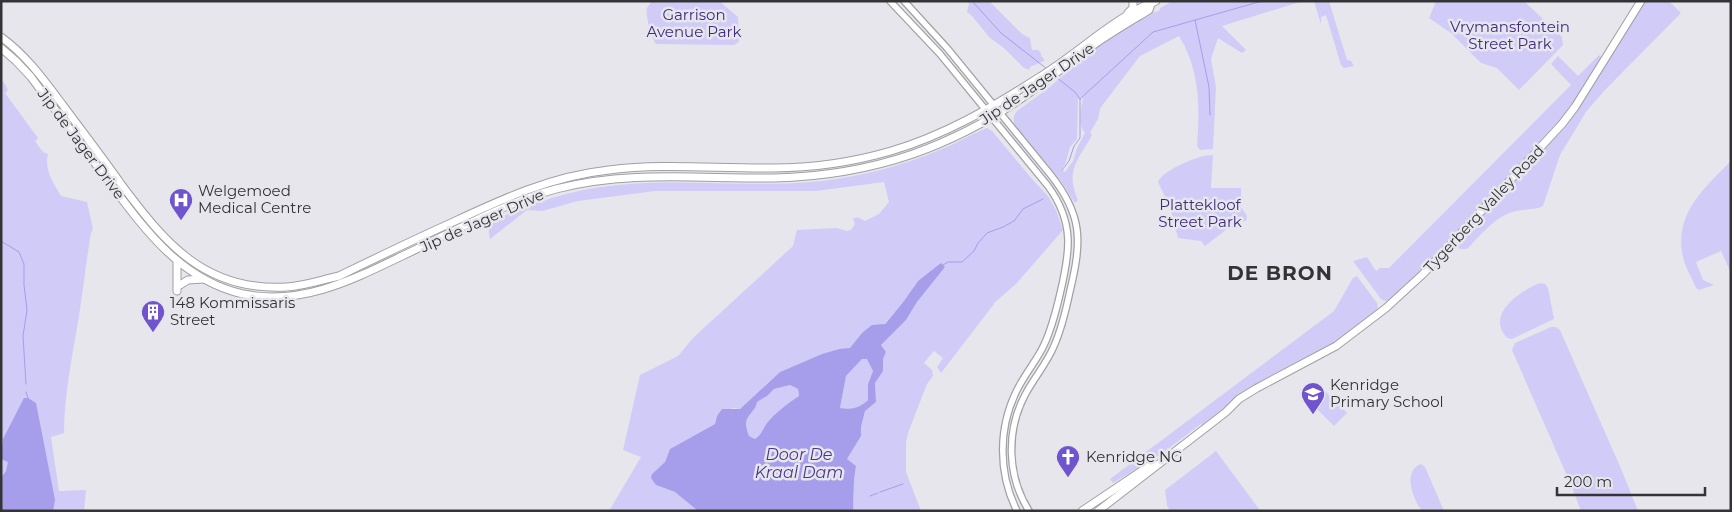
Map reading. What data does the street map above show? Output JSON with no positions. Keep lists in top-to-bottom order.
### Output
{
  "streets": {
    "main road": ["Jip de Jager Drive", "Tygerberg Valley Road"]
  },
  "districts": ["DE BRON"],
  "water": ["Door De Kraal Dam"],
  "parks": ["Garrison Avenue Park", "Vrymansfontein Street Park", "Plattekloof Street Park"],
  "places": {
    "hospital": ["Welgemoed Medical Centre"],
    "building": ["148 Kommissaris Street"],
    "school or university": ["Kenridge Primary School"],
    "church": ["Kenridge NG"]
  },
  "scale_bar": "200 m"
}
